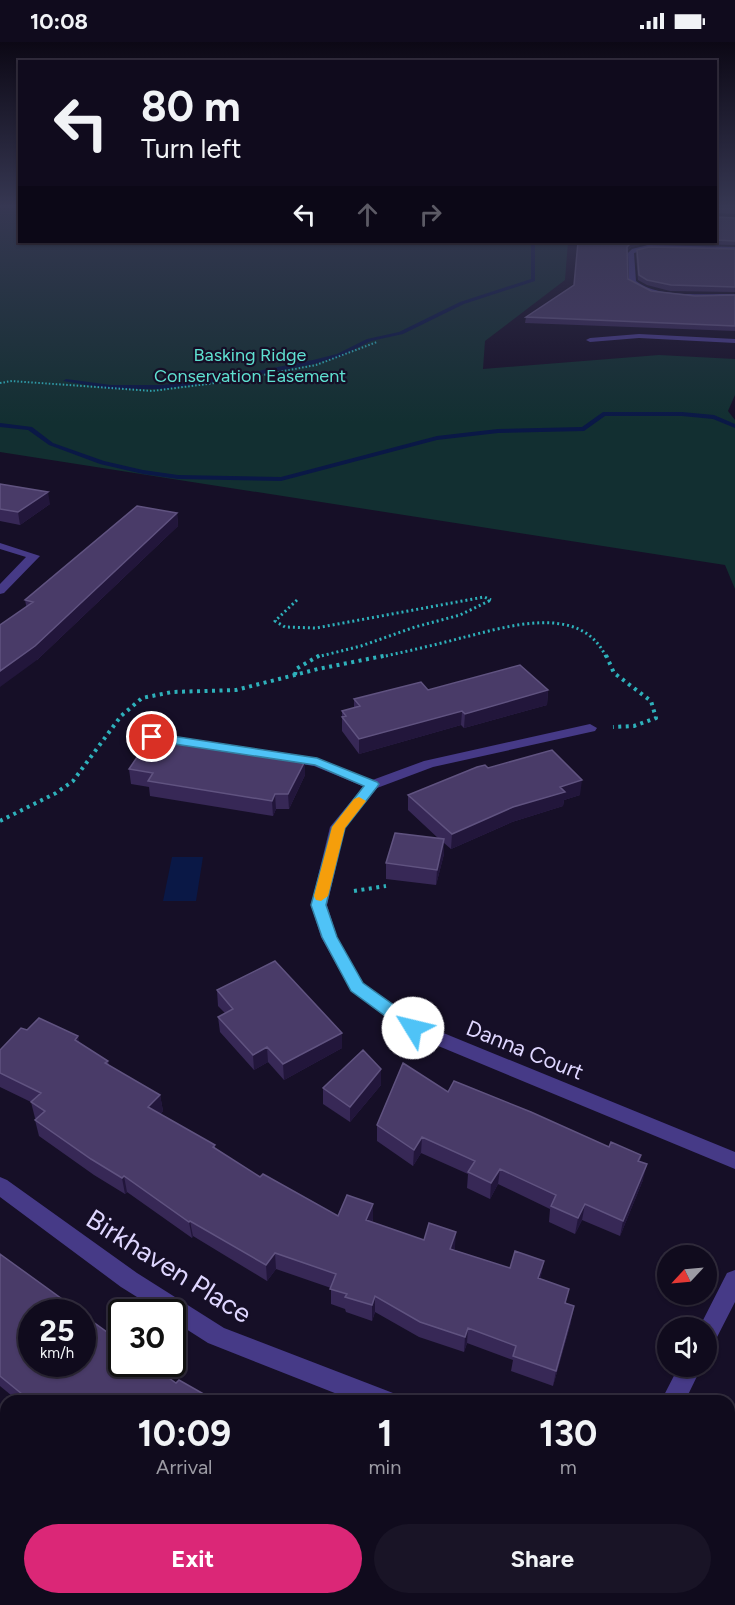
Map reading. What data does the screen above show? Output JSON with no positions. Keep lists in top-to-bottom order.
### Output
{
  "streets": {
    "street": ["Danna Court", "Birkhaven Place"]
  },
  "parks": ["Basking Ridge Conservation Easement"],
  "north": "bottom left",
  "page": {
    "status": "10:08",
    "turn": ["80 m", "Turn left"],
    "speed": "25 km/h",
    "limit": "30",
    "eta": [
      "10:09",
      "Arrival",
      "1",
      "min",
      "130",
      "m"
    ],
    "buttons": ["Exit", "Share"]
  }
}
